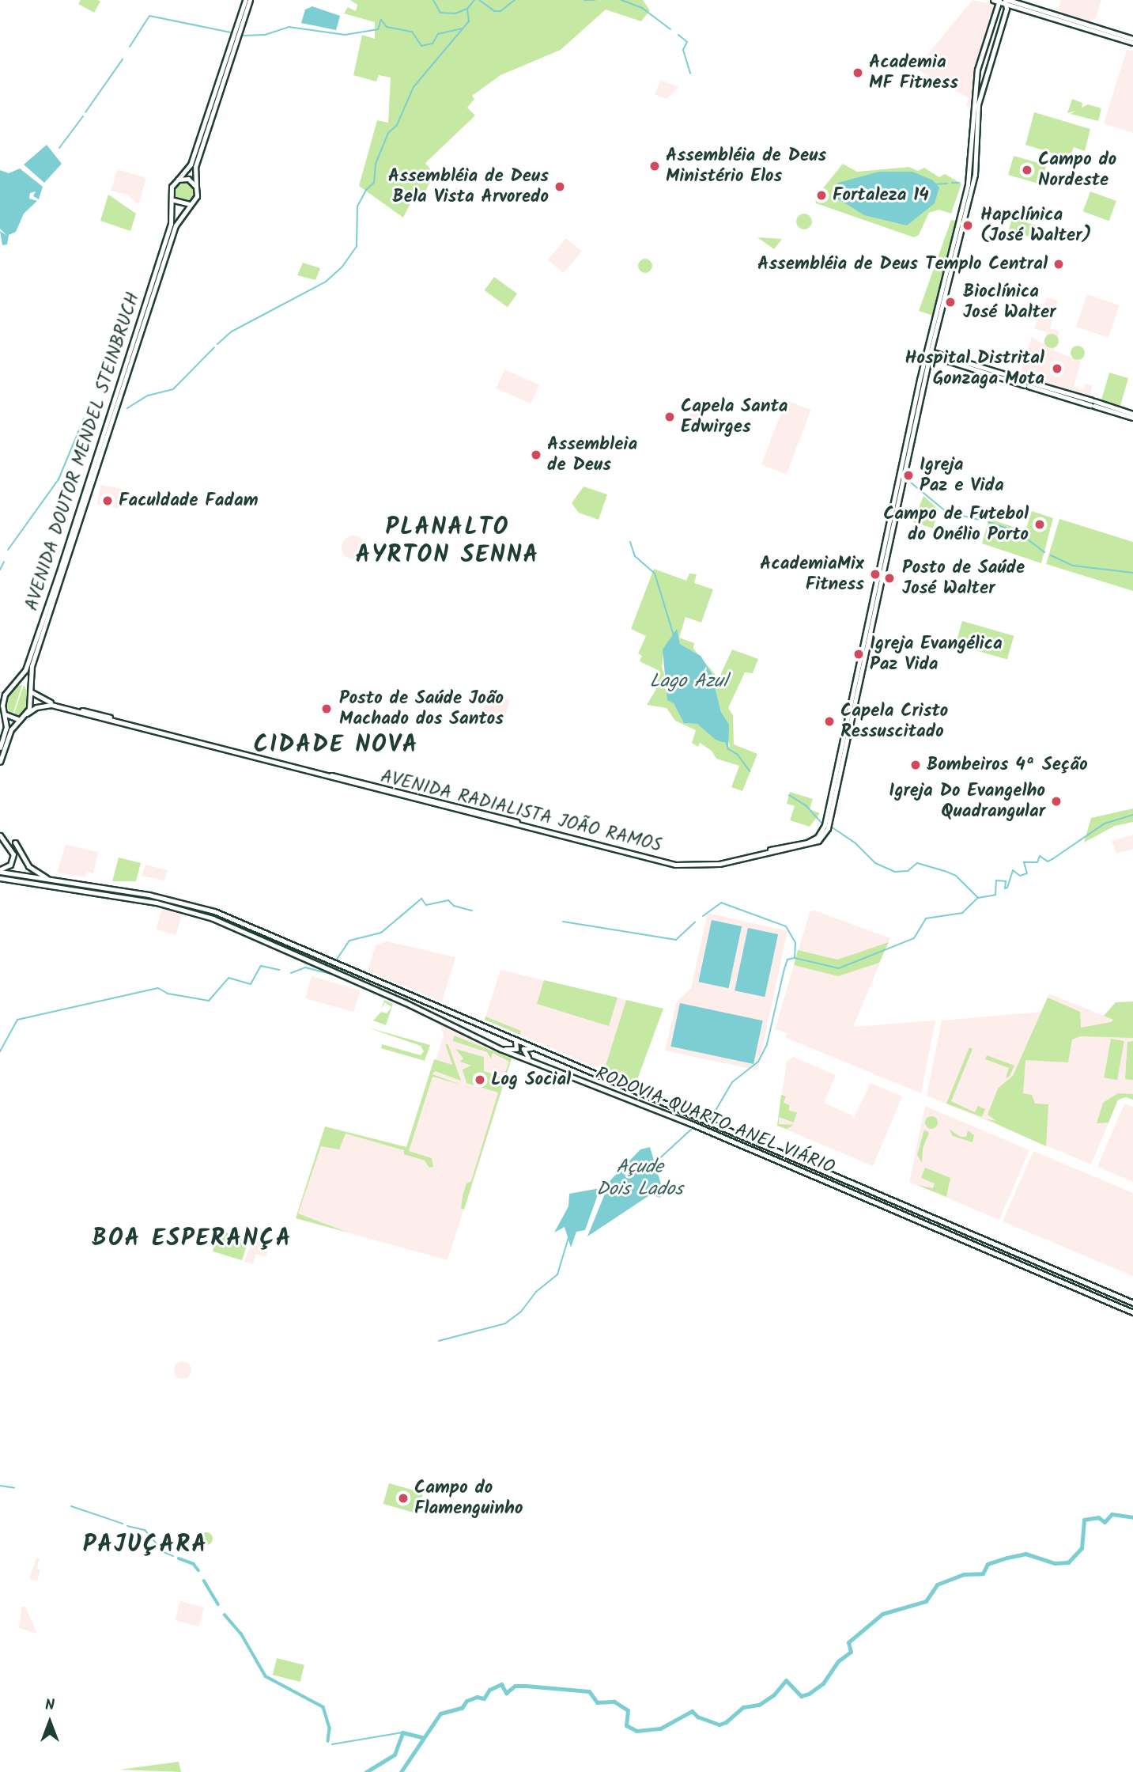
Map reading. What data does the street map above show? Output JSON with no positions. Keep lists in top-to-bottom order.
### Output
{
  "streets": {
    "main road": ["AVENIDA DOUTOR MENDEL STEINBRUCH", "AVENIDA RADIALISTA JOÃO RAMOS", "RODOVIA QUARTO ANEL VIÁRIO"]
  },
  "crossings": [
    ["AVENIDA DOUTOR MENDEL STEINBRUCH", "AVENIDA RADIALISTA JOÃO RAMOS"]
  ],
  "districts": [
    "PLANALTO AYRTON SENNA",
    "CIDADE NOVA",
    "BOA ESPERANÇA",
    "PAJUÇARA"
  ],
  "water": ["Lago Azul", "Açude Dois Lados"],
  "places": [
    "Academia MF Fitness",
    "Assembléia de Deus Ministério Elos",
    "Campo do Nordeste",
    "Assembléia de Deus Bela Vista Arvoredo",
    "Fortaleza 14",
    "Hapclínica (José Walter)",
    "Assembléia de Deus Templo Central",
    "Bioclínica José Walter",
    "Hospital Distrital Gonzaga Mota",
    "Capela Santa Edwirges",
    "Assembleia de Deus",
    "Igreja Paz e Vida",
    "Faculdade Fadam",
    "Campo de Futebol do Onélio Porto",
    "AcademiaMix Fitness",
    "Posto de Saúde José Walter",
    "Igreja Evangélica Paz Vida",
    "Posto de Saúde João Machado dos Santos",
    "Capela Cristo Ressuscitado",
    "Bombeiros 4ª Seção",
    "Igreja Do Evangelho Quadrangular",
    "Log Social",
    "Campo do Flamenguinho"
  ],
  "north": "top"
}
